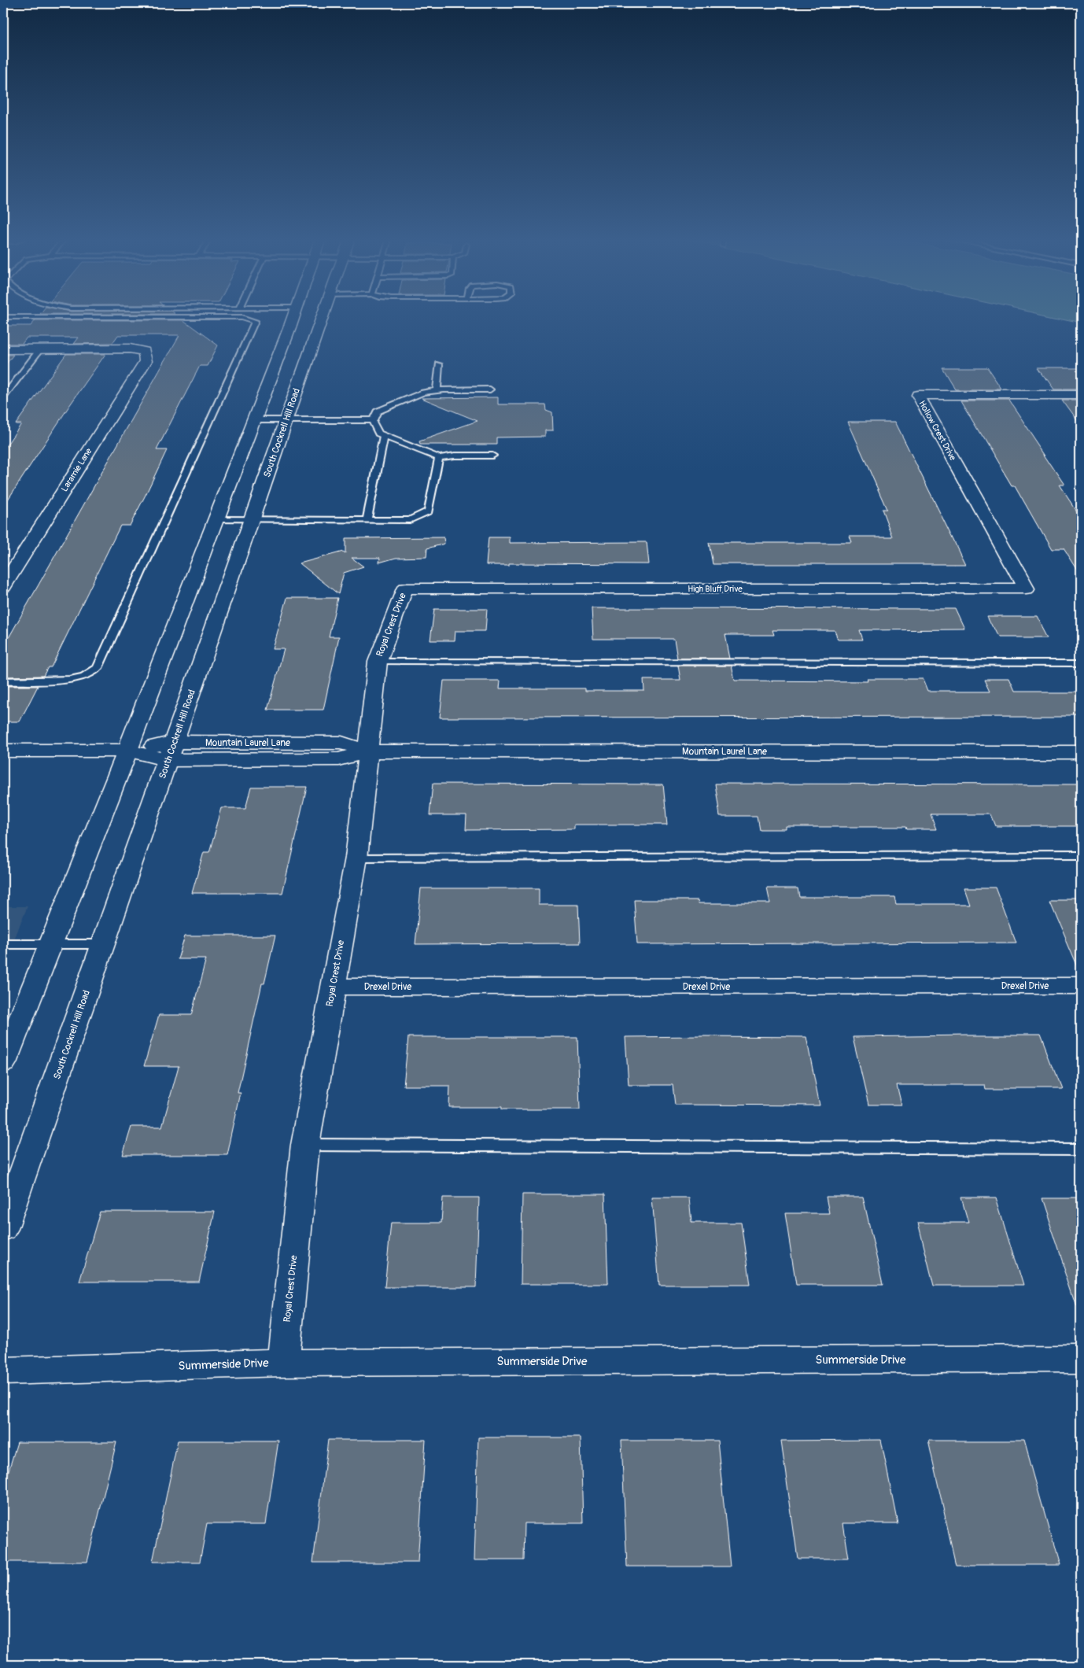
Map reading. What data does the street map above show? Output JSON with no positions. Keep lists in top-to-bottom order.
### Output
{
  "streets": {
    "street": [
      "Hollow Crest Drive",
      "South Cockrell Hill Road",
      "Laramie Lane",
      "High Bluff Drive",
      "Royal Crest Drive",
      "Mountain Laurel Lane",
      "Drexel Drive",
      "Summerside Drive"
    ]
  },
  "crossings": [
    ["Hollow Crest Drive", "High Bluff Drive"],
    ["South Cockrell Hill Road", "Mountain Laurel Lane"],
    ["High Bluff Drive", "Royal Crest Drive"],
    ["Royal Crest Drive", "Mountain Laurel Lane"],
    ["Royal Crest Drive", "Drexel Drive"],
    ["Royal Crest Drive", "Summerside Drive"]
  ]
}
